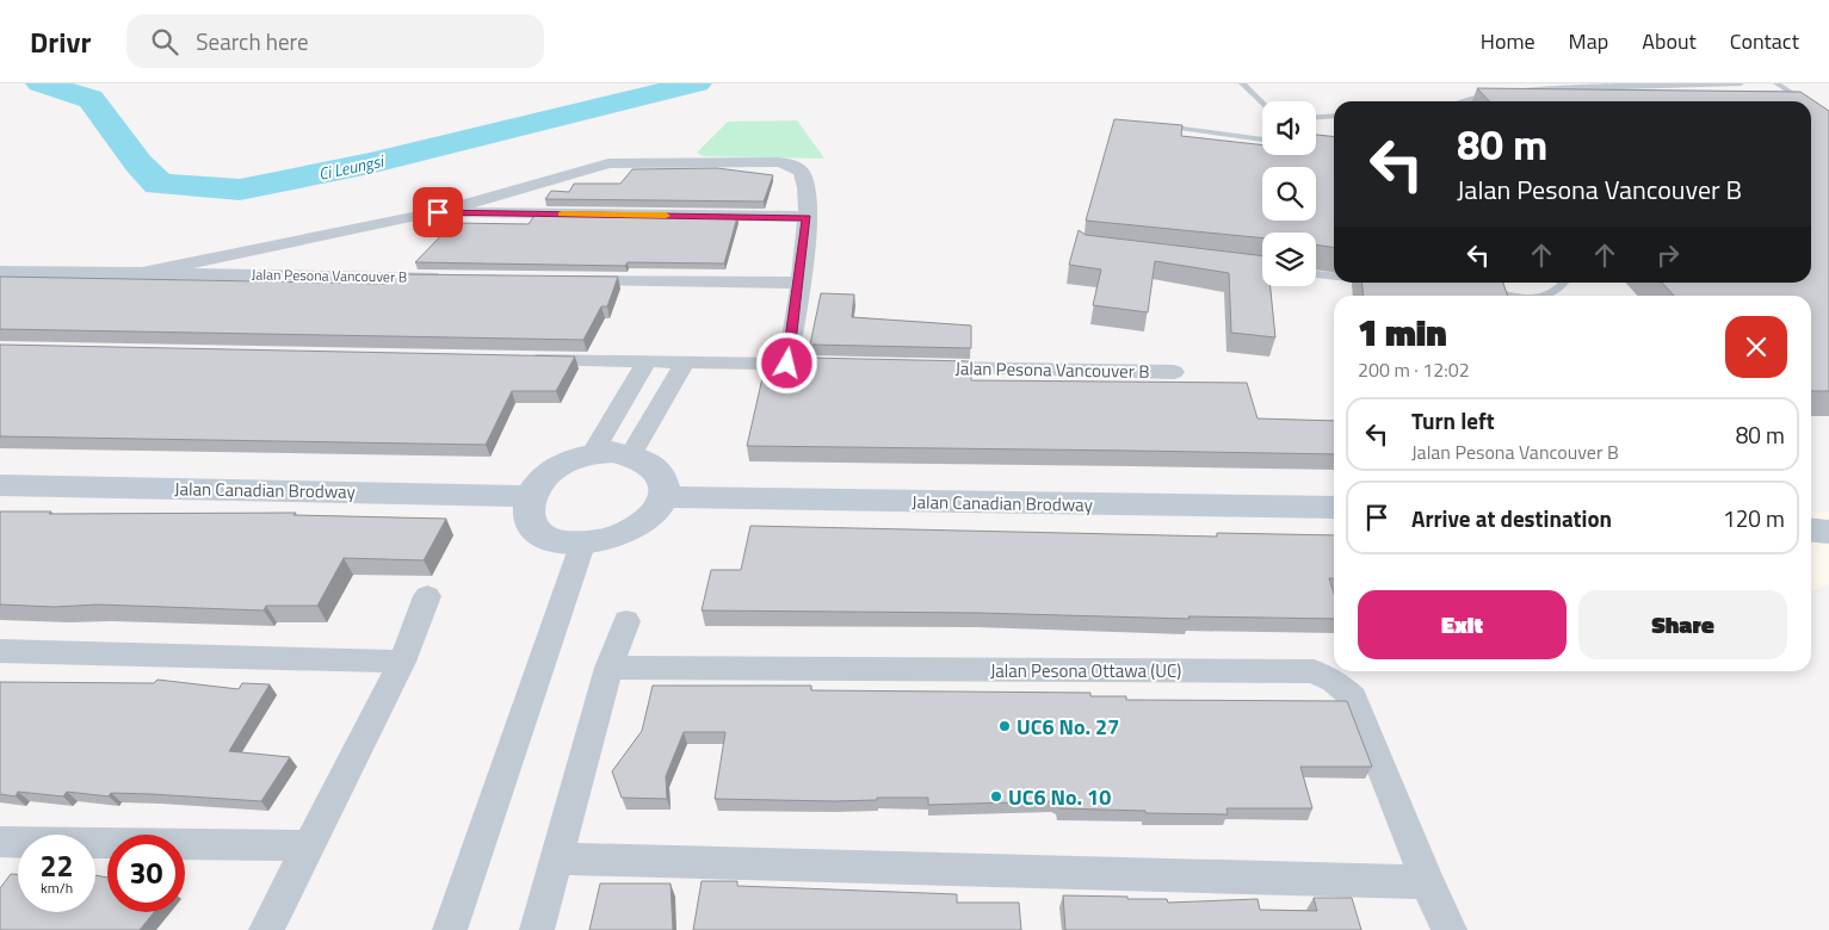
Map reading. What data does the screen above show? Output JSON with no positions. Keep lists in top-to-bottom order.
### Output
{
  "streets": {
    "street": ["Jalan Pesona Vancouver B", "Jalan Canadian Brodway", "Jalan Pesona Ottawa (UC)"]
  },
  "water": ["Ci Leungsi"],
  "places": ["UC6 No. 27", "UC6 No. 10"],
  "page": {
    "header": "Drivr",
    "search": "Search here",
    "nav": [
      "Home",
      "Map",
      "About",
      "Contact"
    ],
    "turn": ["80 m", "Jalan Pesona Vancouver B"],
    "heading": ["1 min", "200 m · 12:02"],
    "list": [
      {
        "name": "Turn left",
        "note": "Jalan Pesona Vancouver B",
        "value": "80 m"
      },
      {
        "name": "Arrive at destination",
        "value": "120 m"
      }
    ],
    "buttons": ["Exit", "Share"],
    "speed": "22 km/h",
    "limit": "30"
  }
}
